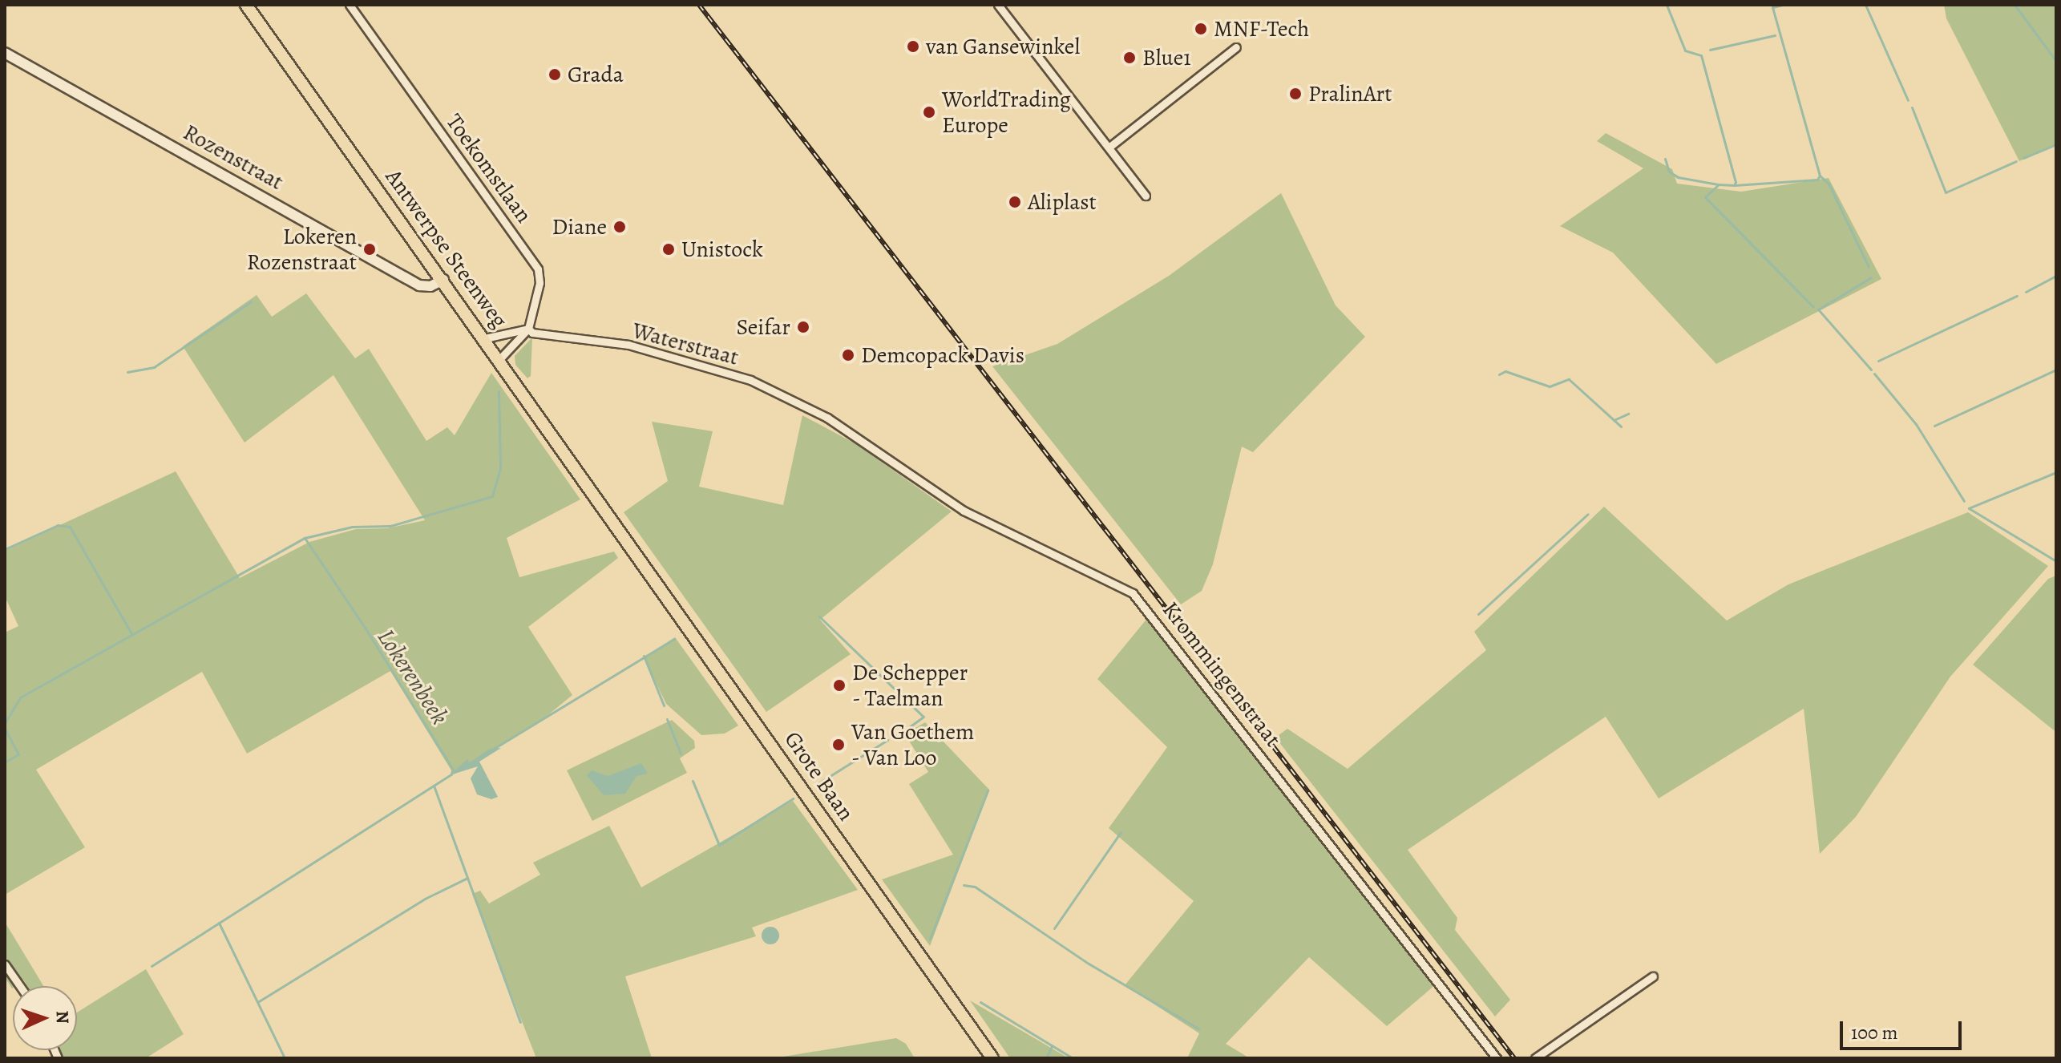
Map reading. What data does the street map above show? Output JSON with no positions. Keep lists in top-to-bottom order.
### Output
{
  "streets": {
    "main road": ["Antwerpse Steenweg", "Grote Baan"],
    "street": [
      "Rozenstraat",
      "Toekomstlaan",
      "Waterstraat",
      "Krommingenstraat"
    ]
  },
  "crossings": [
    ["Rozenstraat", "Antwerpse Steenweg"],
    ["Toekomstlaan", "Antwerpse Steenweg"],
    ["Toekomstlaan", "Waterstraat"],
    ["Antwerpse Steenweg", "Grote Baan"],
    ["Waterstraat", "Krommingenstraat"]
  ],
  "water": ["Lokerenbeek"],
  "places": [
    "MNF-Tech",
    "van Gansewinkel",
    "Blue1",
    "Grada",
    "PralinArt",
    "WorldTrading Europe",
    "Aliplast",
    "Diane",
    "Lokeren Rozenstraat",
    "Unistock",
    "Seifar",
    "Demcopack Davis",
    "De Schepper - Taelman",
    "Van Goethem - Van Loo"
  ],
  "scale_bar": "100 m",
  "north": "right"
}
